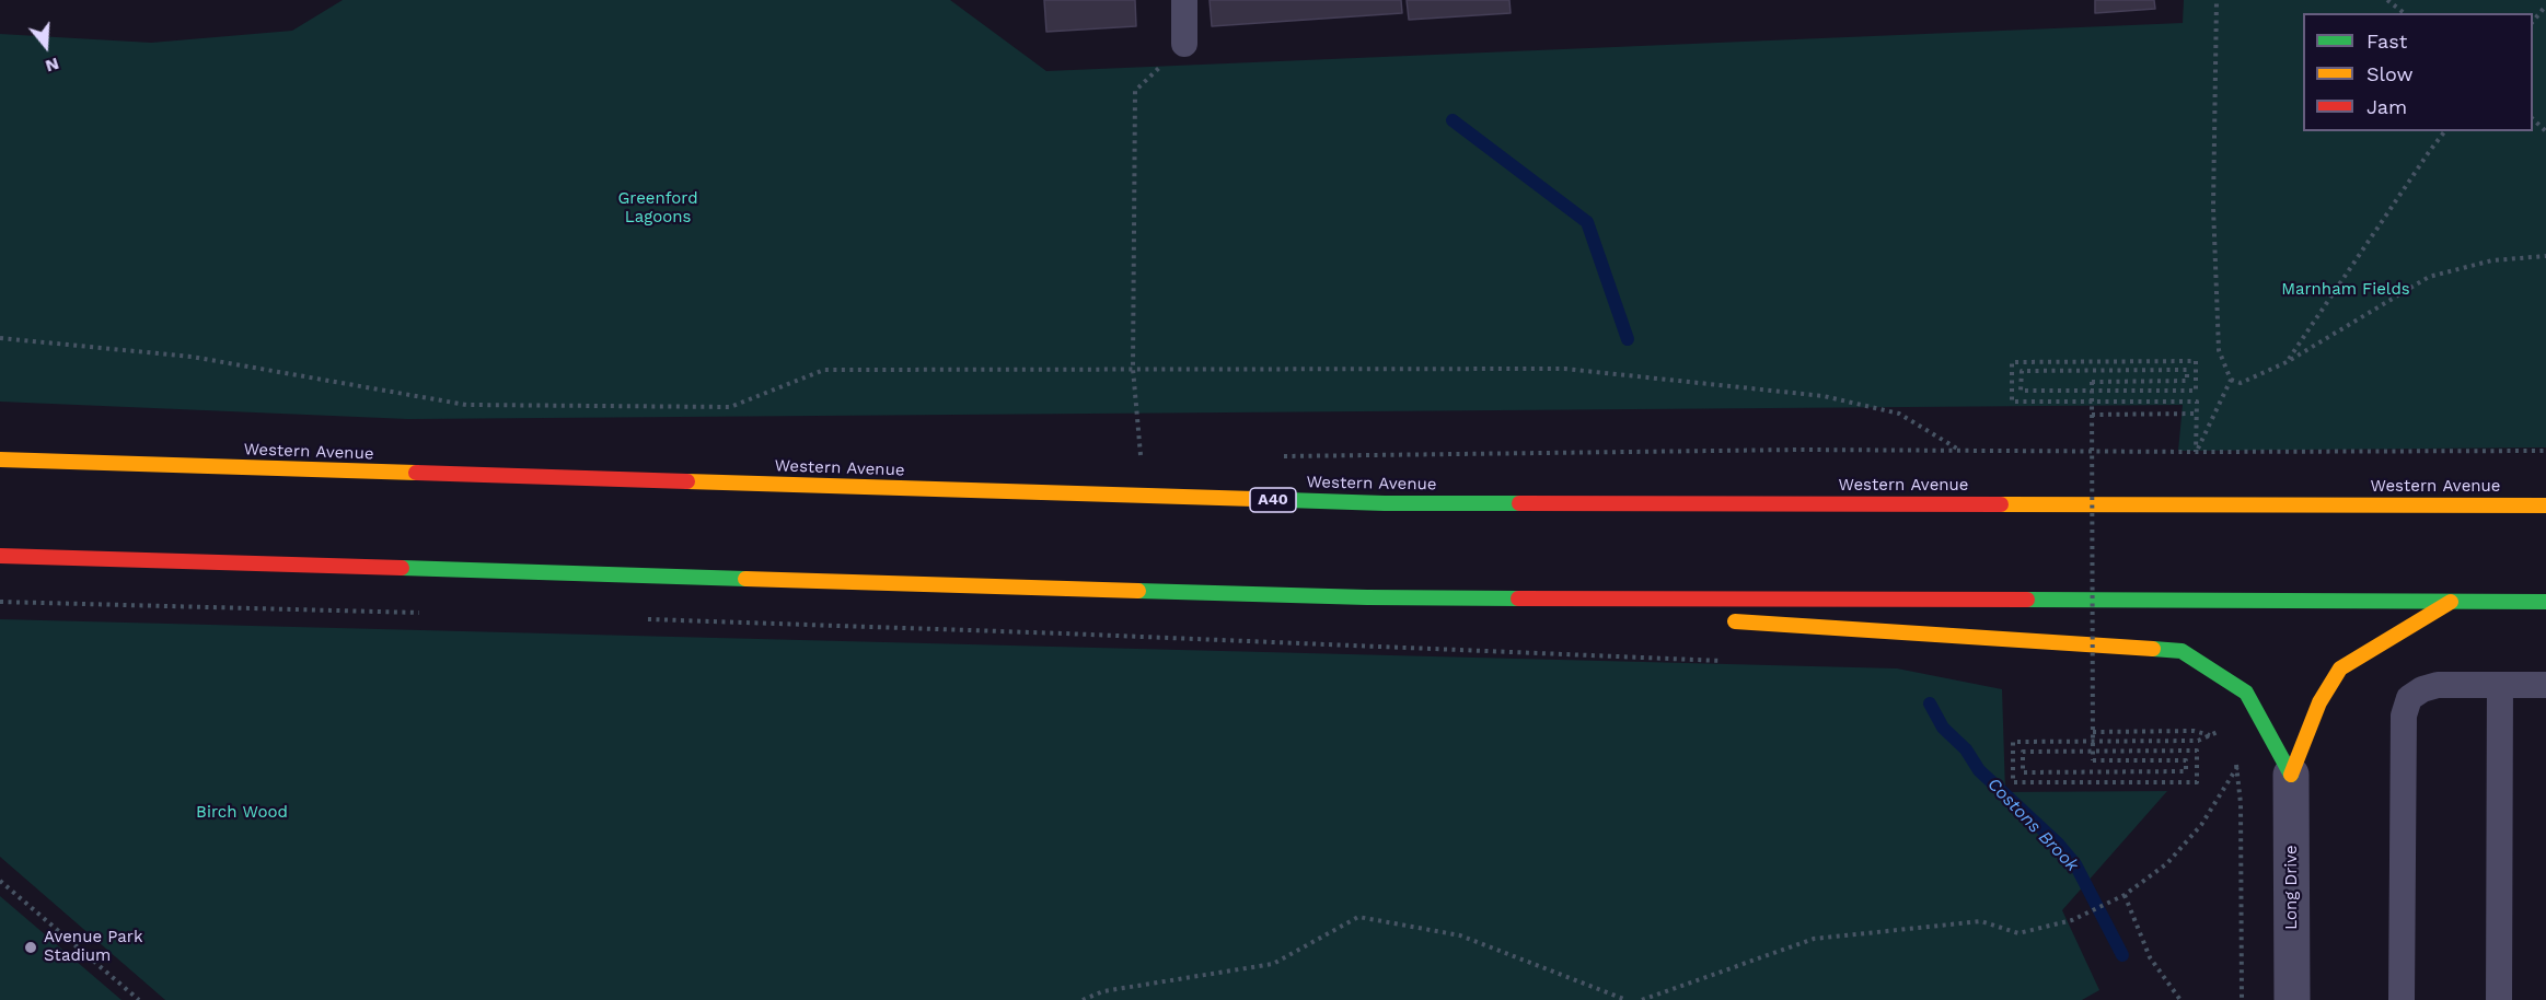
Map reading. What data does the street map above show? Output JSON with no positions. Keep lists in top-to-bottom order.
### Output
{
  "streets": {
    "highway": ["Western Avenue", "A40"],
    "street": ["Long Drive"]
  },
  "water": ["Costons Brook"],
  "parks": ["Greenford Lagoons", "Marnham Fields", "Birch Wood"],
  "places": ["Avenue Park Stadium"],
  "legend": ["Fast", "Slow", "Jam"],
  "north": "bottom"
}
